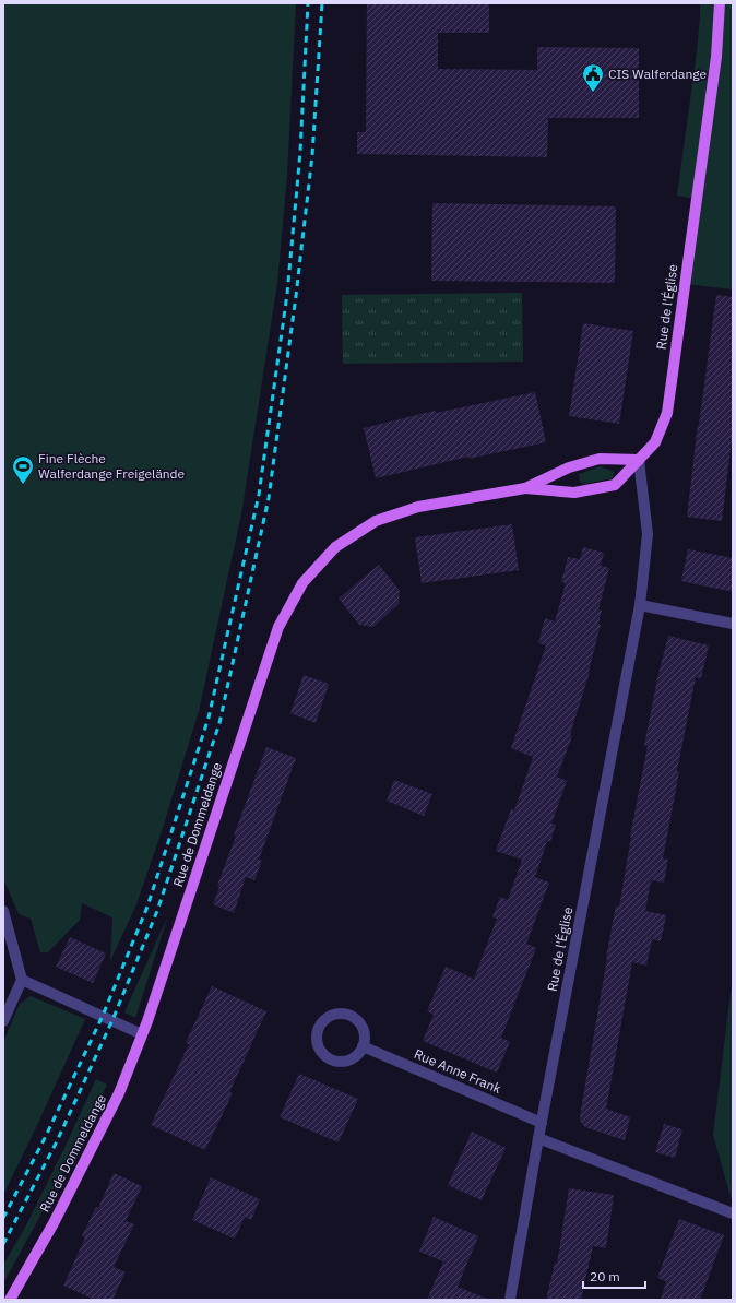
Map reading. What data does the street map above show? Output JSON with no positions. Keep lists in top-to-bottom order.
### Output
{
  "streets": {
    "main road": ["Rue de l'Église", "Rue de Dommeldange"],
    "street": ["Rue Anne Frank"]
  },
  "crossings": [
    ["Rue de l'Église", "Rue de Dommeldange"],
    ["Rue de l'Église", "Rue Anne Frank"]
  ],
  "places": {
    "public building": ["CIS Walferdange"],
    "sports": ["Fine Flèche Walferdange Freigelände"]
  },
  "scale_bar": "20 m"
}
